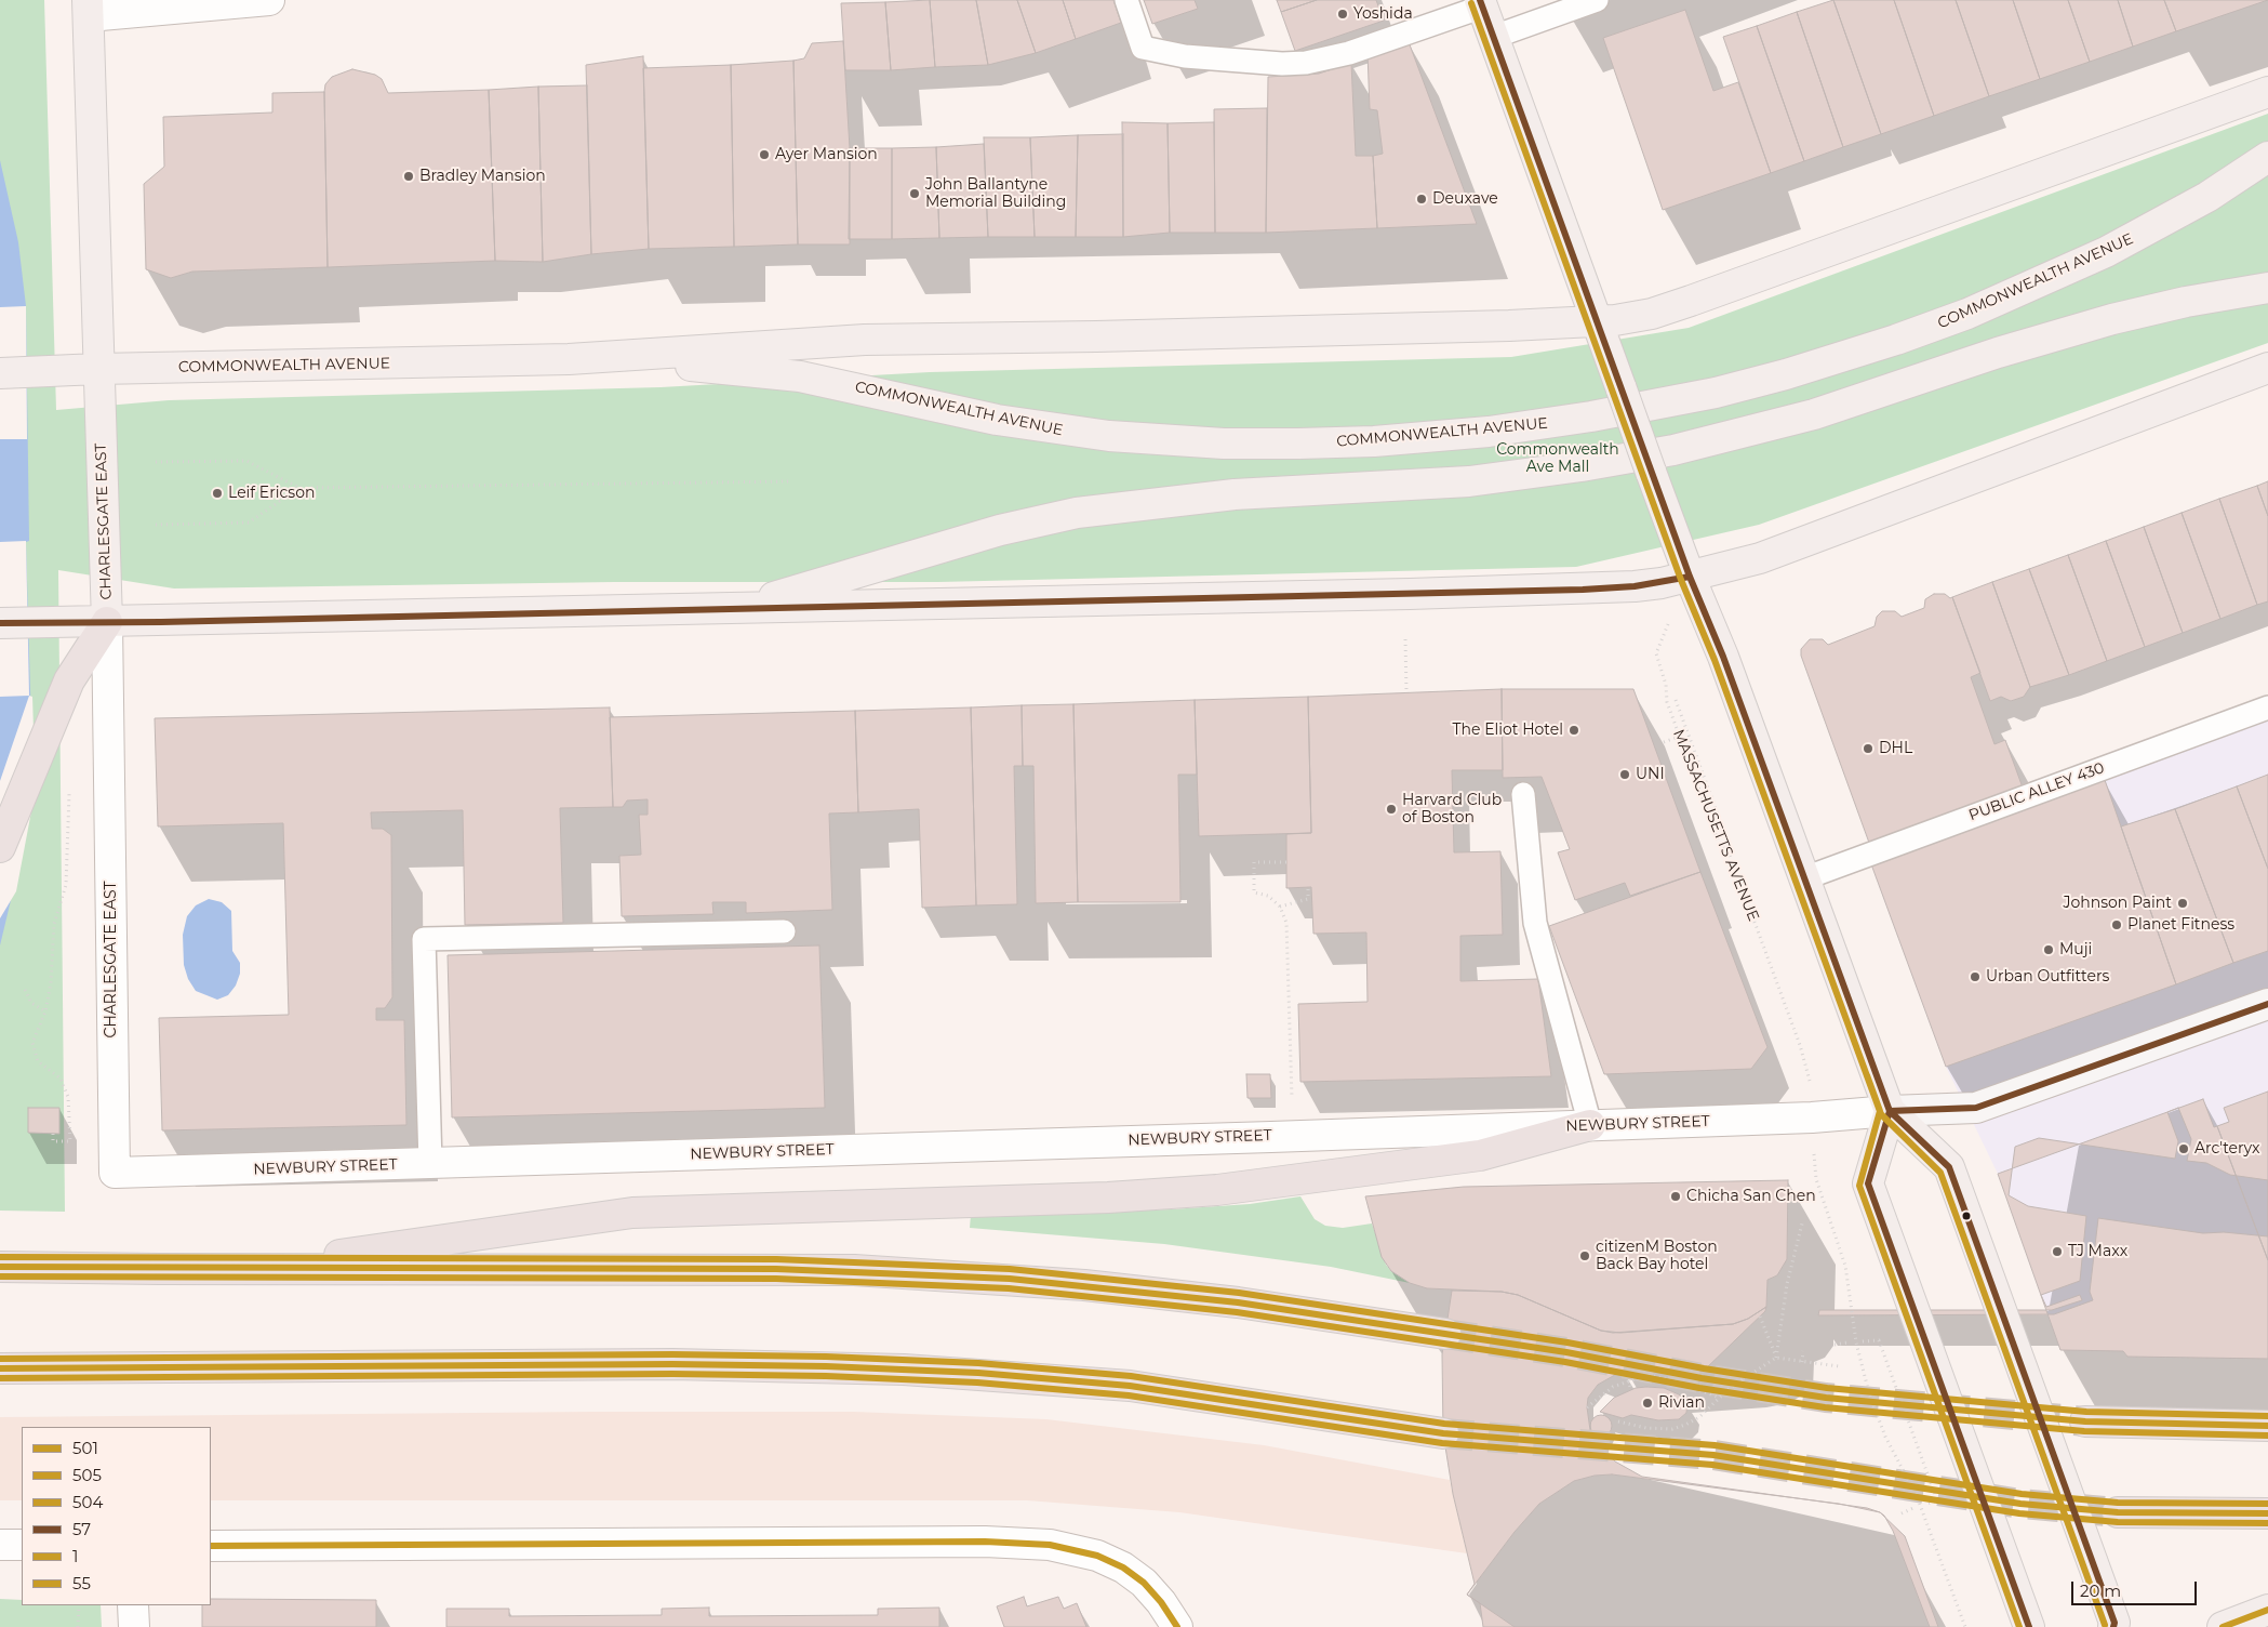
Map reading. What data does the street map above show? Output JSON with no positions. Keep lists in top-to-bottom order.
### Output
{
  "streets": {
    "main road": ["COMMONWEALTH AVENUE", "CHARLESGATE EAST", "NEWBURY STREET"],
    "lane": ["PUBLIC ALLEY 430"],
    "path": ["MASSACHUSETTS AVENUE"]
  },
  "crossings": [
    ["COMMONWEALTH AVENUE", "CHARLESGATE EAST"],
    ["CHARLESGATE EAST", "NEWBURY STREET"]
  ],
  "parks": ["Commonwealth Ave Mall"],
  "places": [
    "Yoshida",
    "Ayer Mansion",
    "Bradley Mansion",
    "John Ballantyne Memorial Building",
    "Deuxave",
    "Leif Ericson",
    "The Eliot Hotel",
    "DHL",
    "UNI",
    "Harvard Club of Boston",
    "Johnson Paint",
    "Planet Fitness",
    "Muji",
    "Urban Outfitters",
    "Arc'teryx",
    "Chicha San Chen",
    "TJ Maxx",
    "citizenM Boston Back Bay hotel",
    "Rivian"
  ],
  "lines": [
    "transit line 57",
    "transit line 1",
    "transit line 504",
    "transit line 501",
    "transit line 505",
    "transit line 55"
  ],
  "legend": [
    "501",
    "505",
    "504",
    "57",
    "1",
    "55"
  ],
  "scale_bar": "20 m"
}
